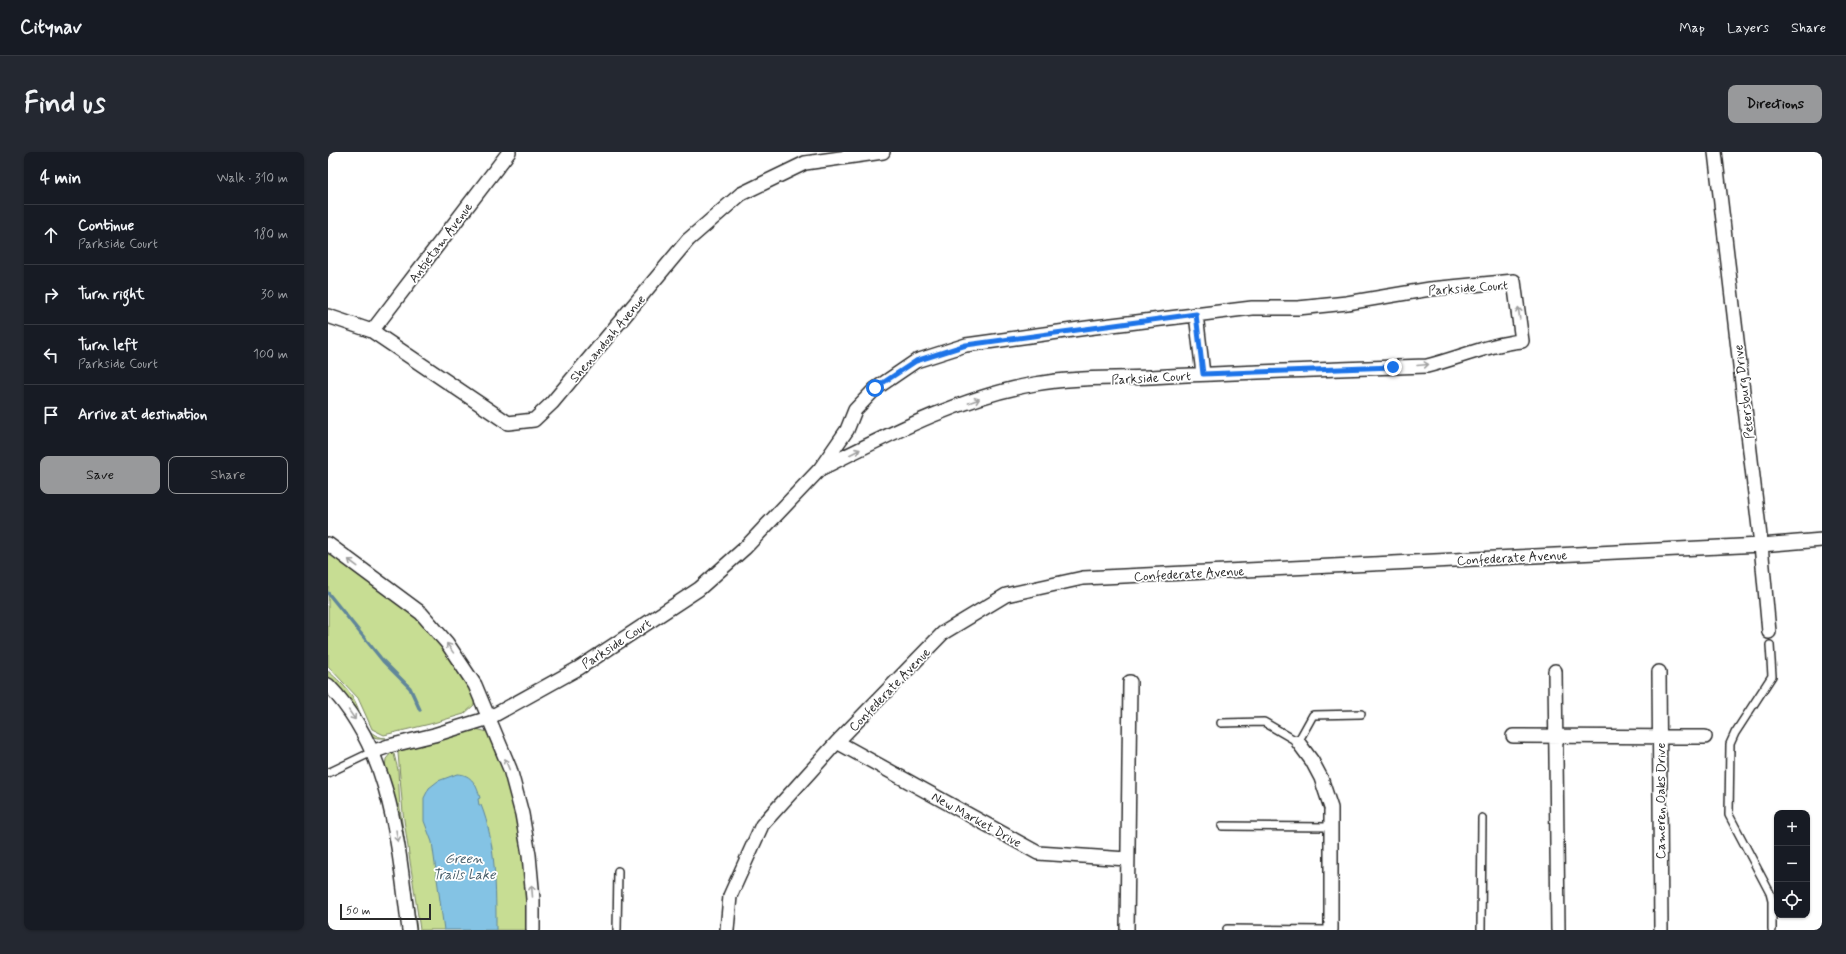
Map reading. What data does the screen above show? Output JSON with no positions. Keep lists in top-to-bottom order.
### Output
{
  "streets": {
    "street": [
      "Antietam Avenue",
      "Parkside Court",
      "Shenandoah Avenue",
      "Petersburg Drive",
      "Confederate Avenue",
      "Cameren Oaks Drive",
      "New Market Drive"
    ]
  },
  "crossings": [
    ["Antietam Avenue", "Shenandoah Avenue"],
    ["Petersburg Drive", "Confederate Avenue"],
    ["Confederate Avenue", "New Market Drive"]
  ],
  "water": ["Green Trails Lake"],
  "scale_bar": "50 m",
  "page": {
    "header": "Citynav",
    "nav": ["Map", "Layers", "Share"],
    "buttons": [
      "Directions",
      ["Save", "Share"]
    ],
    "title": "Find us",
    "heading": ["4 min", "Walk · 310 m"],
    "list": [
      ["Continue", "Parkside Court", "180 m"],
      ["Turn right", "30 m"],
      ["Turn left", "Parkside Court", "100 m"],
      "Arrive at destination"
    ],
    "map_buttons": ["+", "−"],
    "scale": "50 m"
  }
}
